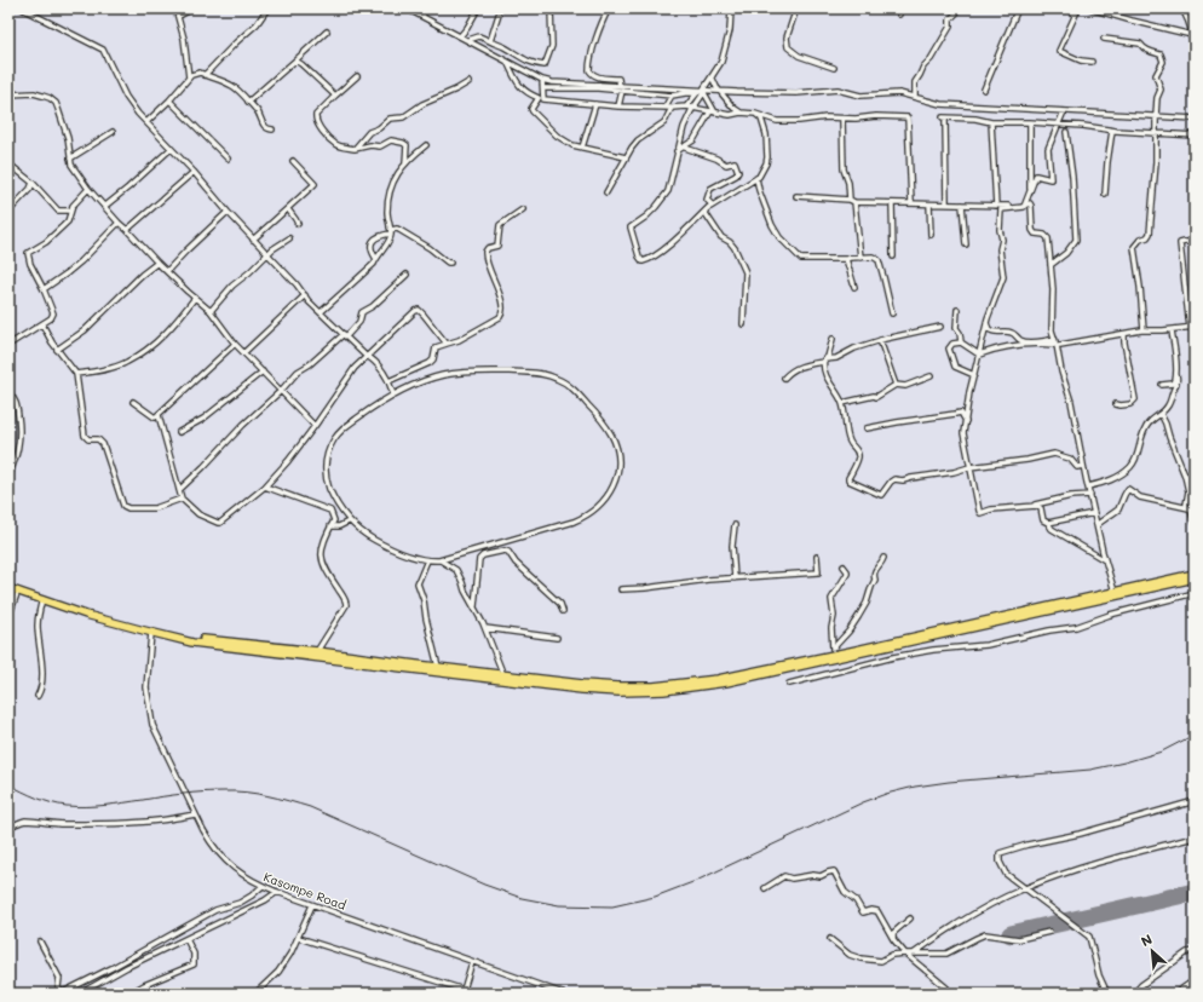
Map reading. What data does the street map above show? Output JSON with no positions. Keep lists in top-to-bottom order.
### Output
{
  "streets": {
    "street": ["Kasompe Road"]
  },
  "north": "top left"
}
